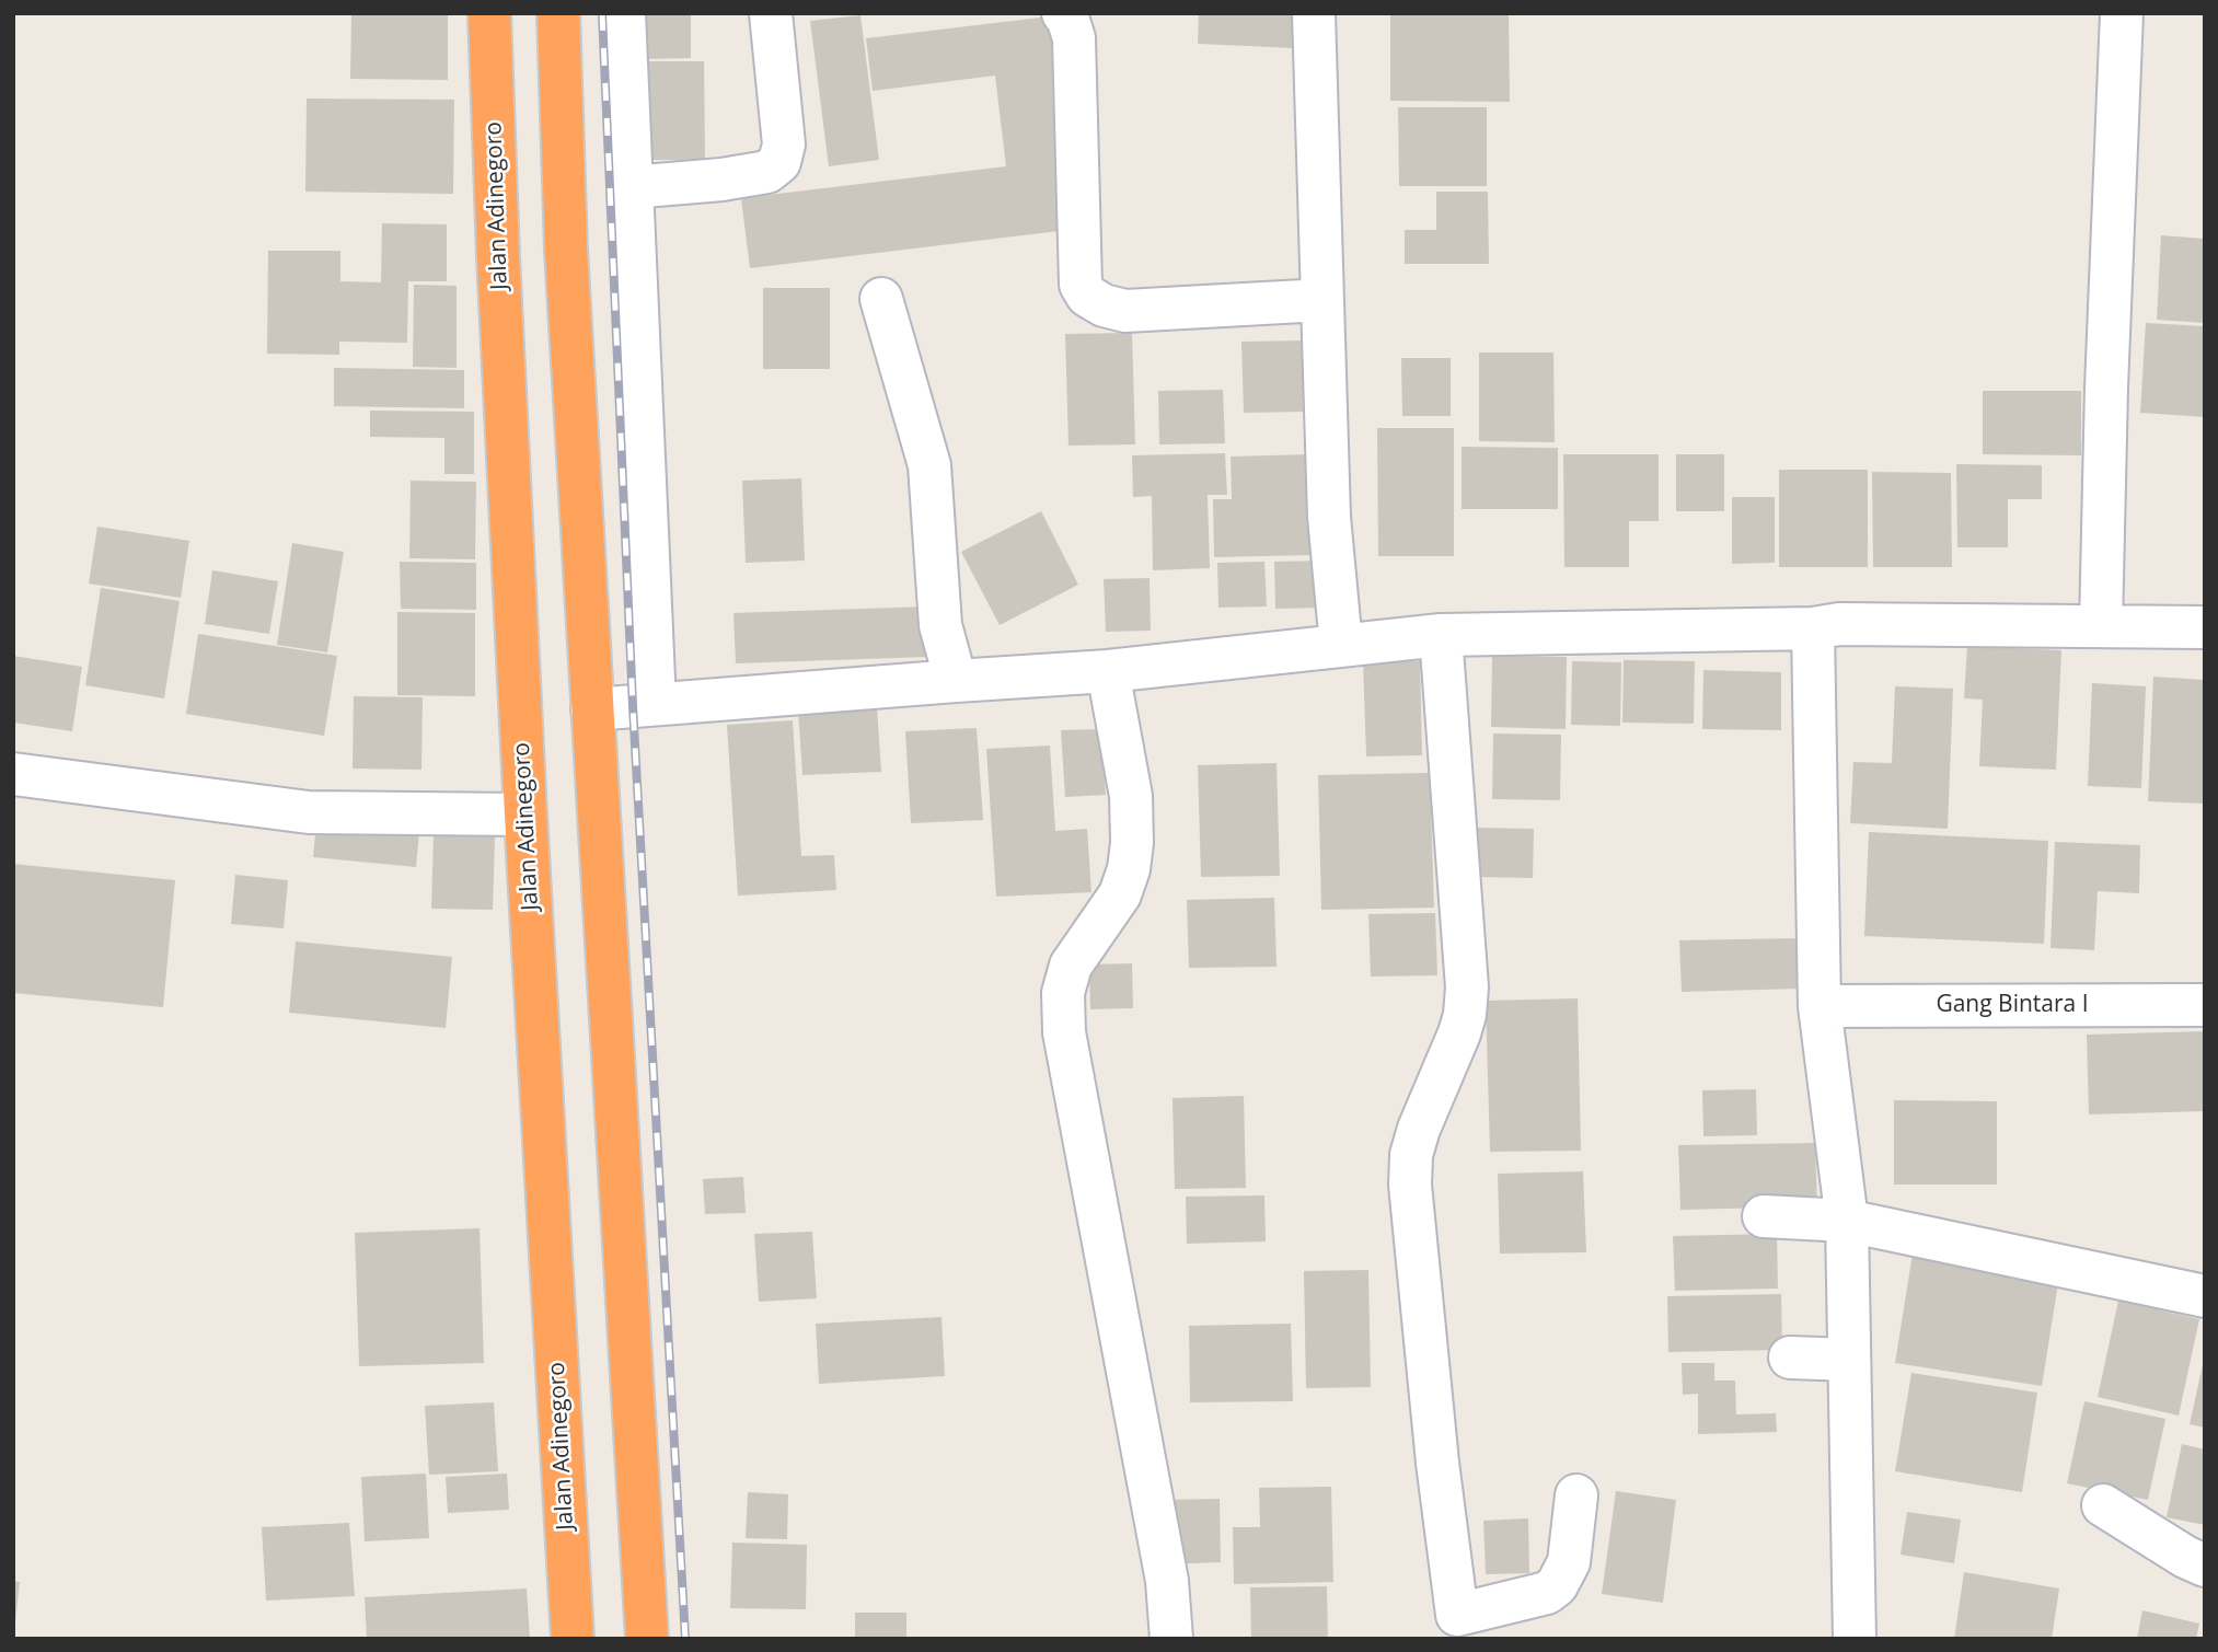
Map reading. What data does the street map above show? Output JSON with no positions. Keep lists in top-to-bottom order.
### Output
{
  "streets": {
    "highway": ["Jalan Adinegoro"],
    "street": ["Gang Bintara I"]
  }
}
